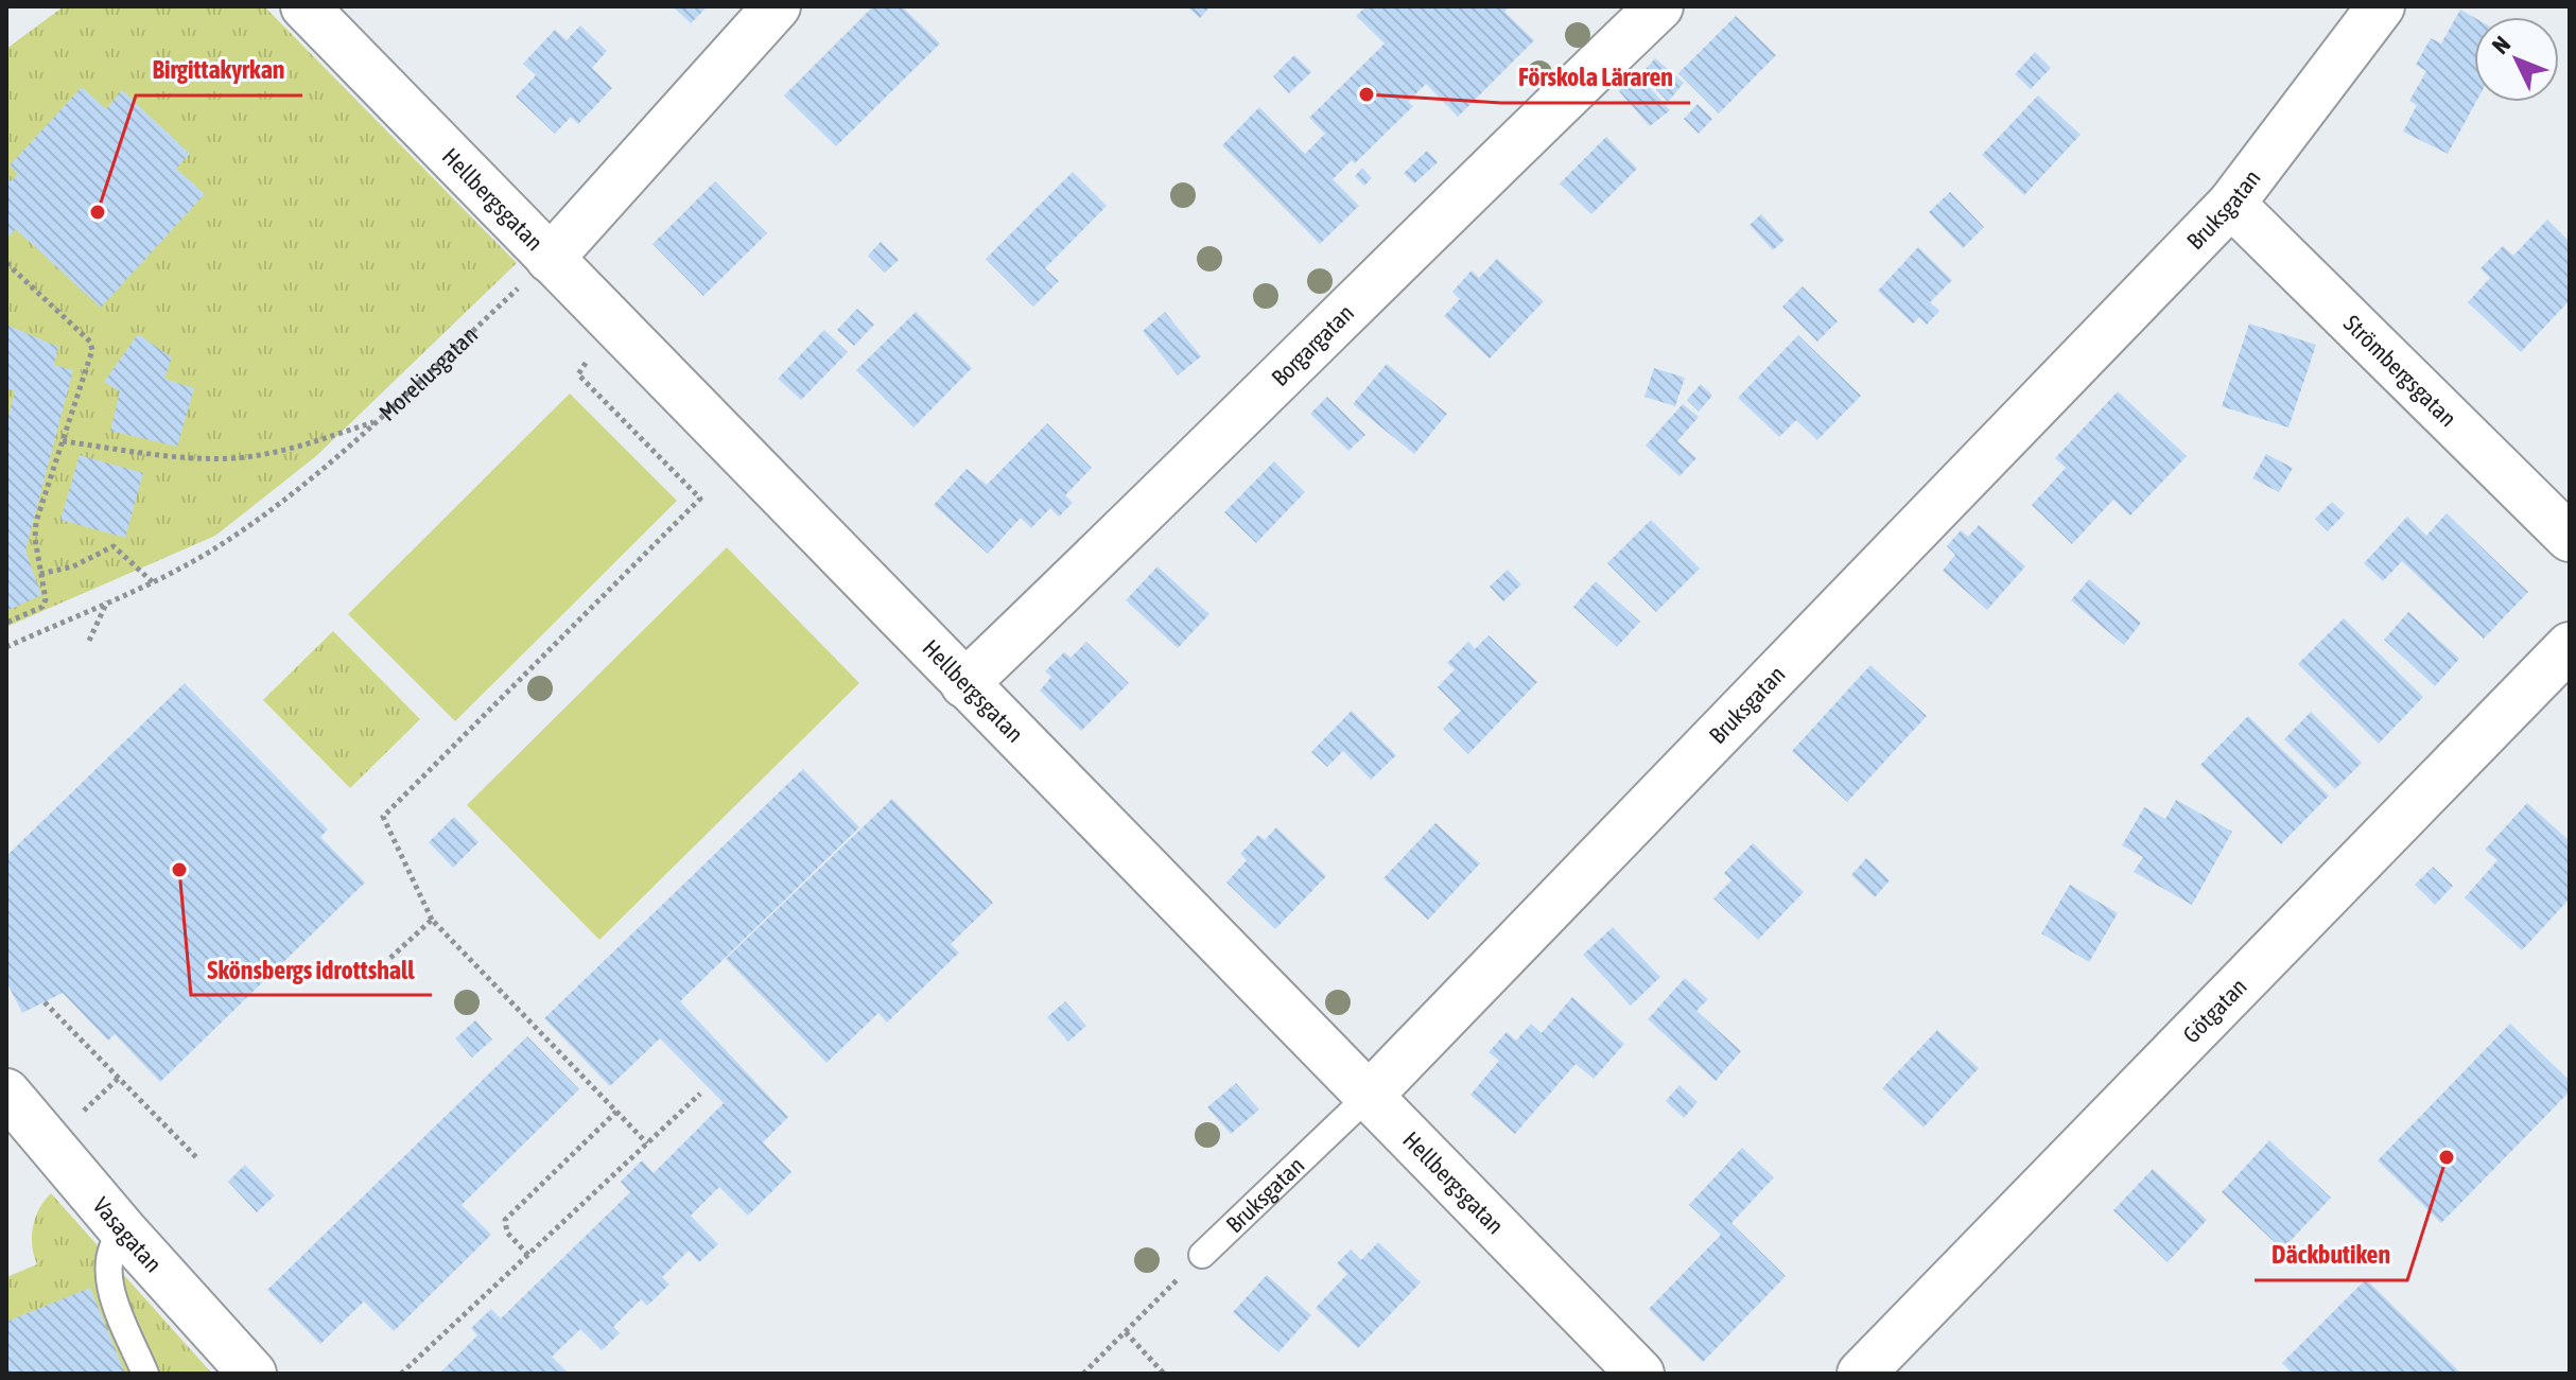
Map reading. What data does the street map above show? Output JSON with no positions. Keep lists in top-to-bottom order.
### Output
{
  "streets": {
    "street": [
      "Hellbergsgatan",
      "Bruksgatan",
      "Borgargatan",
      "Strömbergsgatan",
      "Götgatan",
      "Vasagatan"
    ],
    "path": ["Moreliusgatan"]
  },
  "crossings": [
    ["Hellbergsgatan", "Bruksgatan"],
    ["Hellbergsgatan", "Borgargatan"],
    ["Hellbergsgatan", "Moreliusgatan"],
    ["Bruksgatan", "Strömbergsgatan"]
  ],
  "places": [
    "Förskola Läraren",
    "Birgittakyrkan",
    "Skönsbergs idrottshall",
    "Däckbutiken"
  ],
  "north": "top left"
}
